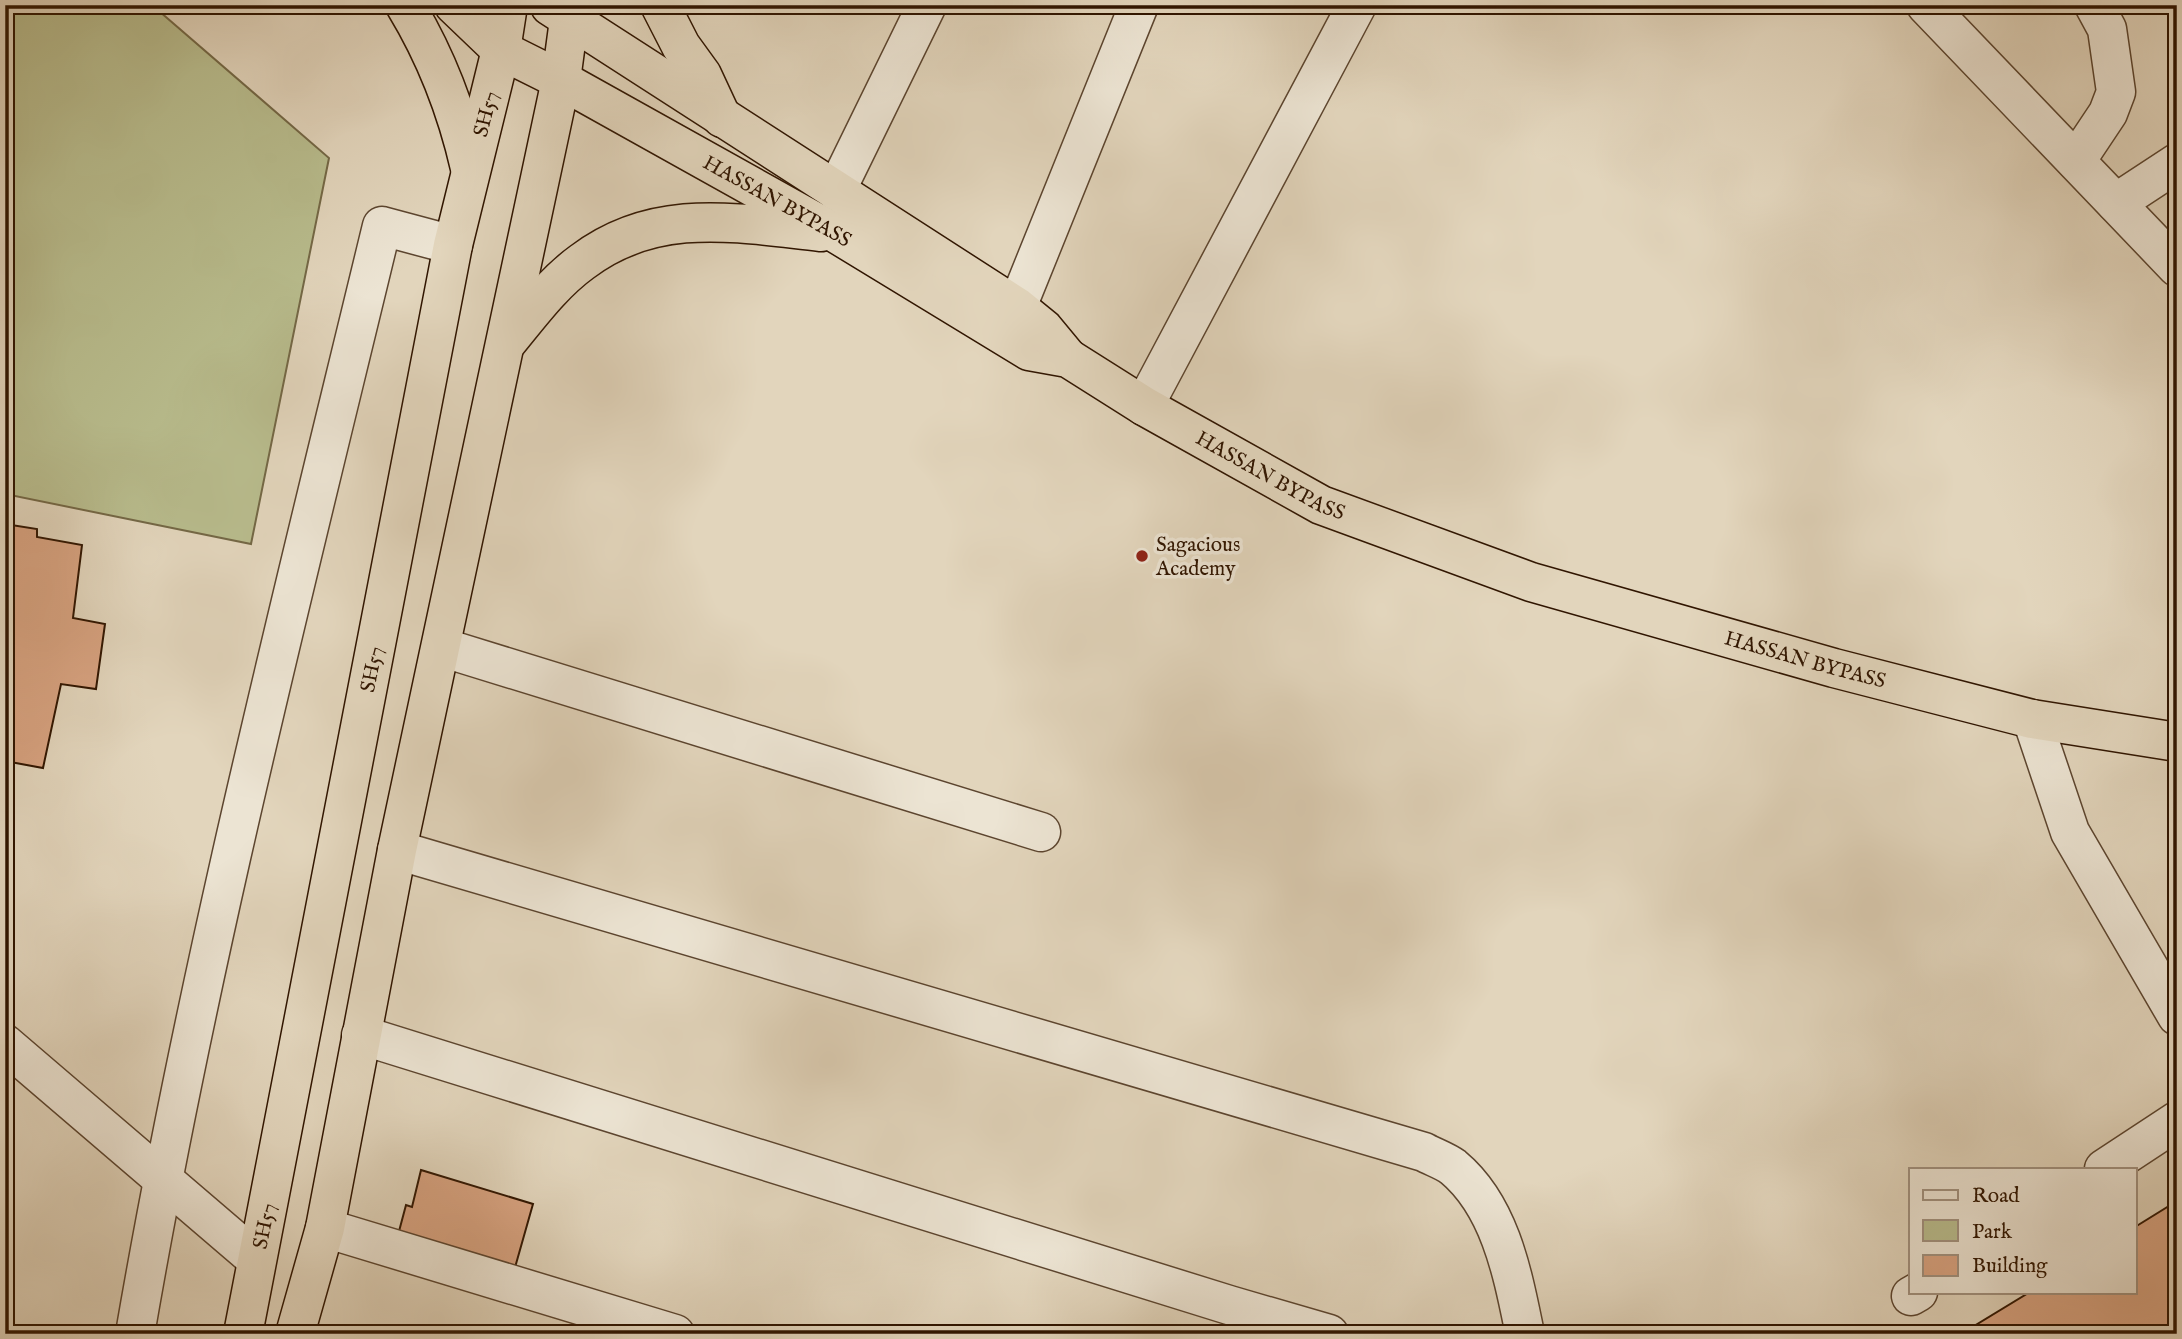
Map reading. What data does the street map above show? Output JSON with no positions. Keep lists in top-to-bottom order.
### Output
{
  "streets": {
    "highway": ["SH57", "HASSAN BYPASS"]
  },
  "crossings": [
    ["SH57", "HASSAN BYPASS"]
  ],
  "places": ["Sagacious Academy"],
  "legend": ["Road", "Park", "Building"]
}
